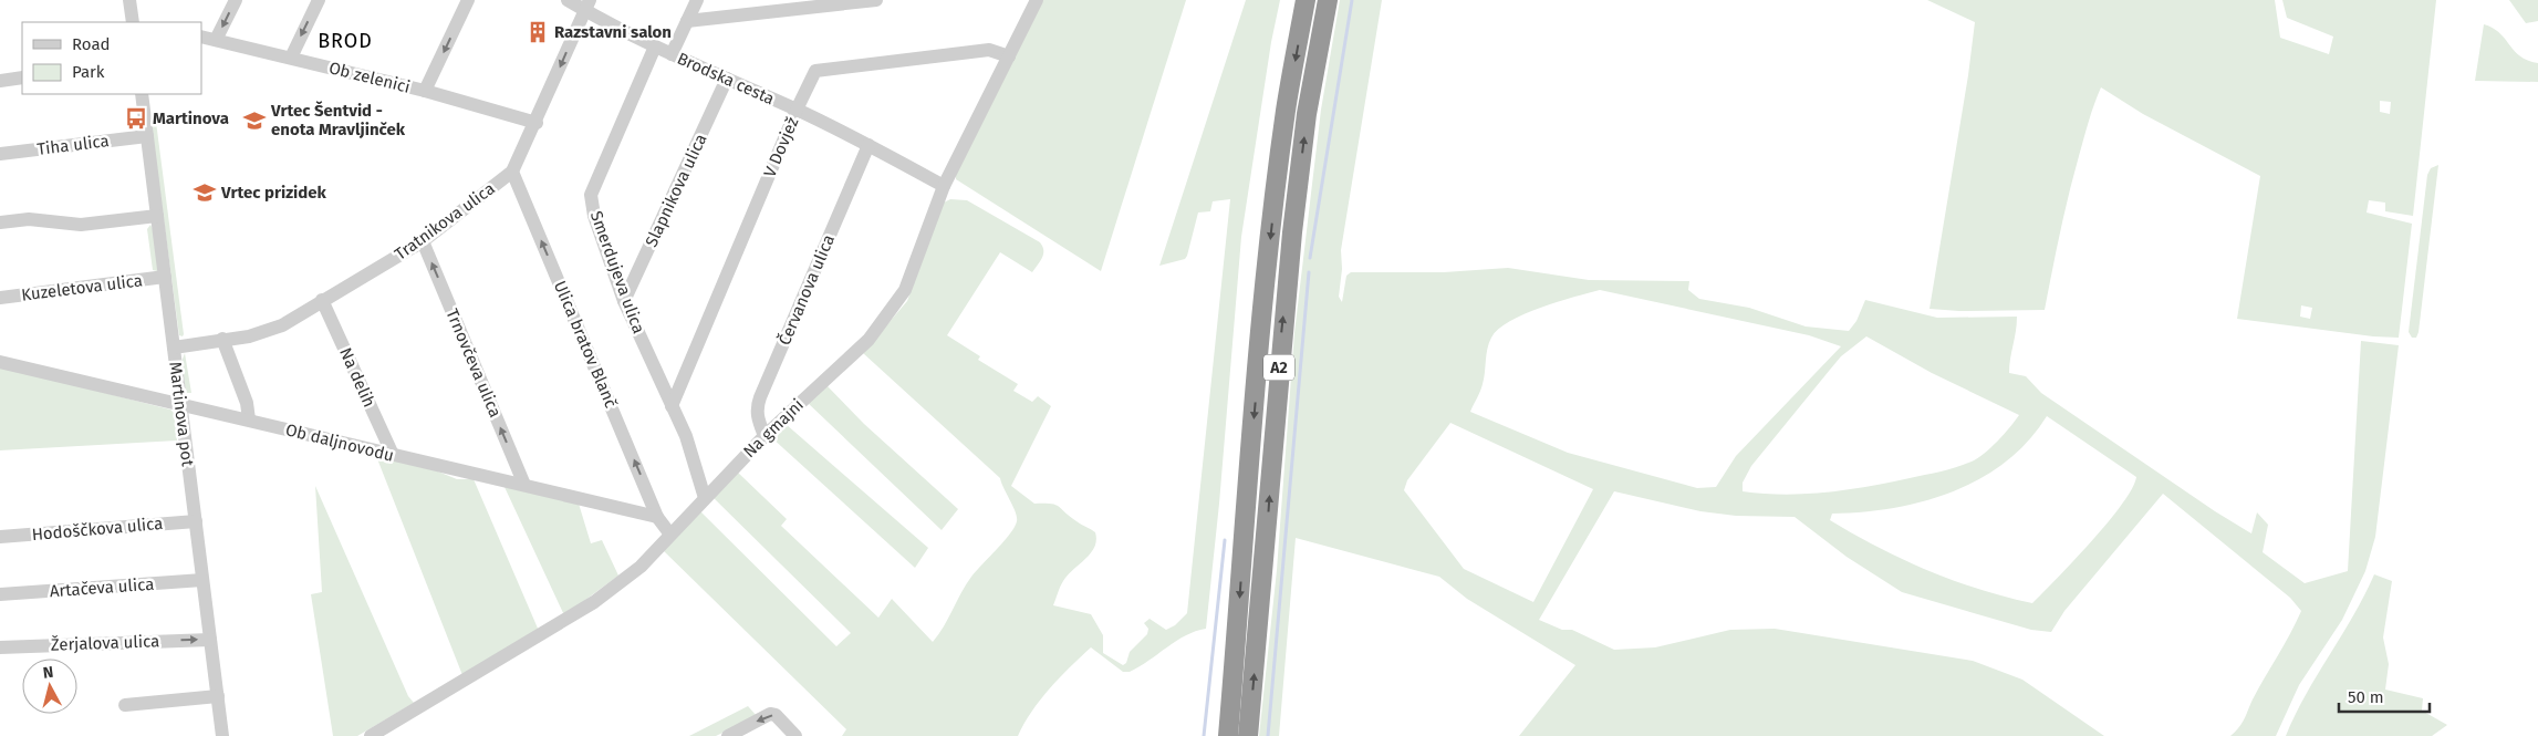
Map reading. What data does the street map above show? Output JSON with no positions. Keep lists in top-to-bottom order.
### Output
{
  "streets": {
    "highway": ["A2"],
    "street": [
      "Ob zelenici",
      "Brodska cesta",
      "Tiha ulica",
      "V Dovjež",
      "Slapnikova ulica",
      "Tratnikova ulica",
      "Smerdujeva ulica",
      "Kuzeletova ulica",
      "Červanova ulica",
      "Ulica bratov Blanč",
      "Trnovčeva ulica",
      "Na delih",
      "Martinova pot",
      "Na gmajni",
      "Ob daljnovodu",
      "Hodoščkova ulica",
      "Artačeva ulica",
      "Žerjalova ulica"
    ]
  },
  "crossings": [
    ["Ob zelenici", "Tratnikova ulica"],
    ["Brodska cesta", "V Dovjež"],
    ["Brodska cesta", "Slapnikova ulica"],
    ["Brodska cesta", "Tratnikova ulica"],
    ["Brodska cesta", "Smerdujeva ulica"],
    ["Brodska cesta", "Červanova ulica"],
    ["Brodska cesta", "Na gmajni"],
    ["Tiha ulica", "Martinova pot"],
    ["V Dovjež", "Smerdujeva ulica"],
    ["V Dovjež", "Na gmajni"],
    ["Slapnikova ulica", "Smerdujeva ulica"],
    ["Tratnikova ulica", "Ulica bratov Blanč"],
    ["Tratnikova ulica", "Trnovčeva ulica"],
    ["Tratnikova ulica", "Na delih"],
    ["Tratnikova ulica", "Martinova pot"],
    ["Smerdujeva ulica", "Na gmajni"],
    ["Kuzeletova ulica", "Martinova pot"],
    ["Červanova ulica", "Na gmajni"],
    ["Ulica bratov Blanč", "Ob daljnovodu"],
    ["Trnovčeva ulica", "Ob daljnovodu"],
    ["Na delih", "Ob daljnovodu"],
    ["Martinova pot", "Ob daljnovodu"],
    ["Martinova pot", "Hodoščkova ulica"],
    ["Martinova pot", "Artačeva ulica"],
    ["Martinova pot", "Žerjalova ulica"]
  ],
  "one_way": ["Ulica bratov Blanč", "Trnovčeva ulica"],
  "districts": ["BROD"],
  "places": {
    "building": ["Razstavni salon"],
    "bus stop": ["Martinova"],
    "school or university": ["Vrtec Šentvid - enota Mravljinček", "Vrtec prizidek"]
  },
  "legend": ["Road", "Park"],
  "scale_bar": "50 m",
  "north": "top"
}
